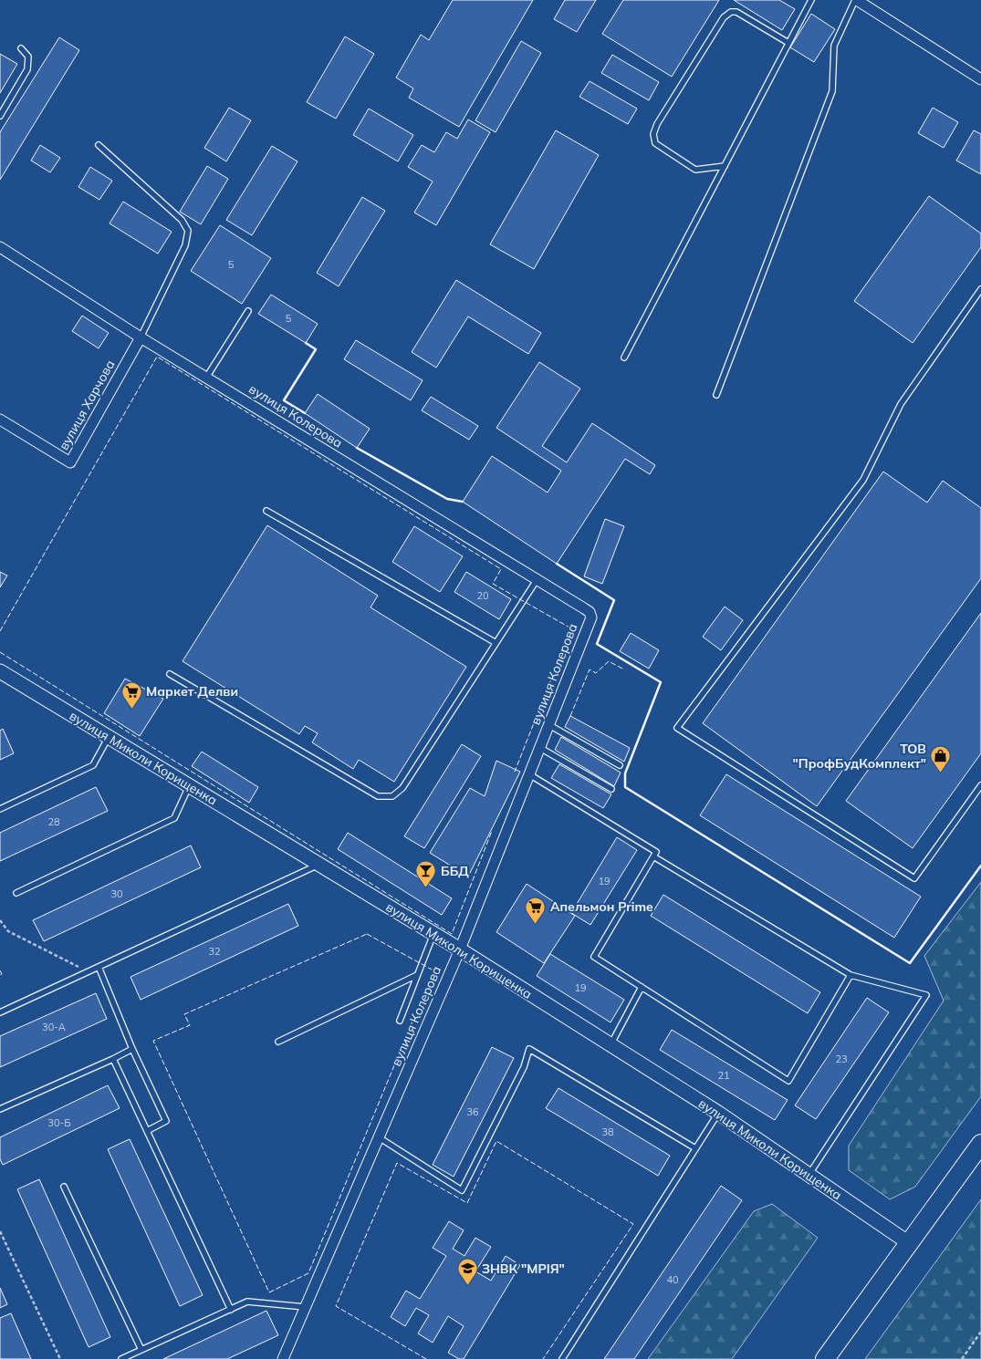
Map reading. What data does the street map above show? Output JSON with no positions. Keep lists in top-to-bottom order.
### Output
{
  "streets": {
    "street": ["вулиця Харчова", "вулиця Колерова", "вулиця Миколи Корищенка"]
  },
  "crossings": [
    ["вулиця Харчова", "вулиця Колерова"],
    ["вулиця Колерова", "вулиця Миколи Корищенка"]
  ],
  "places": {
    "supermarket": ["Маркет Делви", "Апельмон Prime"],
    "shop": ["ТОВ \"ПрофБудКомплект\""],
    "bar": ["ББД"],
    "school or university": ["ЗНВК \"МРІЯ\""]
  },
  "house_numbers": [
    "5",
    "5",
    "20",
    "28",
    "19",
    "30",
    "32",
    "19",
    "30-А",
    "23",
    "21",
    "36",
    "30-Б",
    "38",
    "40"
  ]
}
